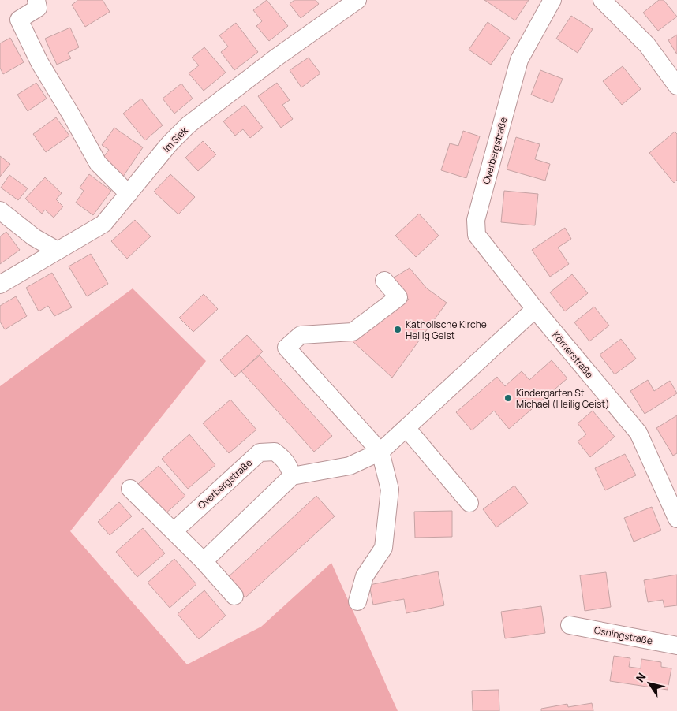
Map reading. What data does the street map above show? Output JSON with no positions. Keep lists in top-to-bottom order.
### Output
{
  "streets": {
    "street": [
      "Im Siek",
      "Overbergstraße",
      "Körnerstraße",
      "Osningstraße"
    ]
  },
  "crossings": [
    ["Overbergstraße", "Körnerstraße"]
  ],
  "places": ["Katholische Kirche Heilig Geist", "Kindergarten St. Michael (Heilig Geist)"],
  "north": "top left"
}
